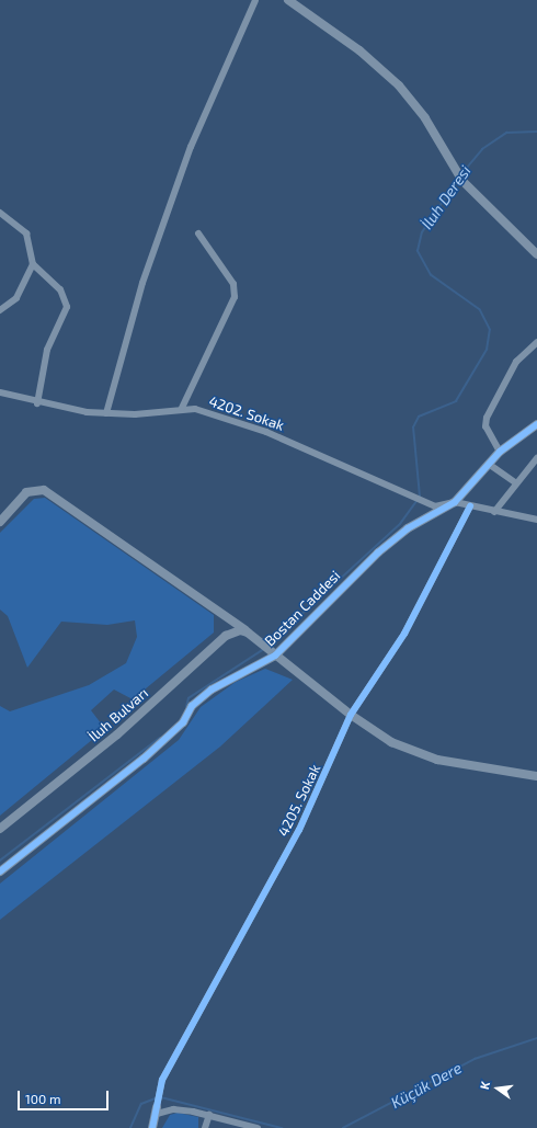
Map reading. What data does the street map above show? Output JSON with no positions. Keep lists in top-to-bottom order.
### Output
{
  "streets": {
    "street": [
      "4202. Sokak",
      "Bostan Caddesi",
      "İluh Bulvarı",
      "4205. Sokak"
    ]
  },
  "crossings": [
    ["4202. Sokak", "Bostan Caddesi"]
  ],
  "water": ["İluh Deresi", "Küçük Dere"],
  "scale_bar": "100 m",
  "north": "left"
}
